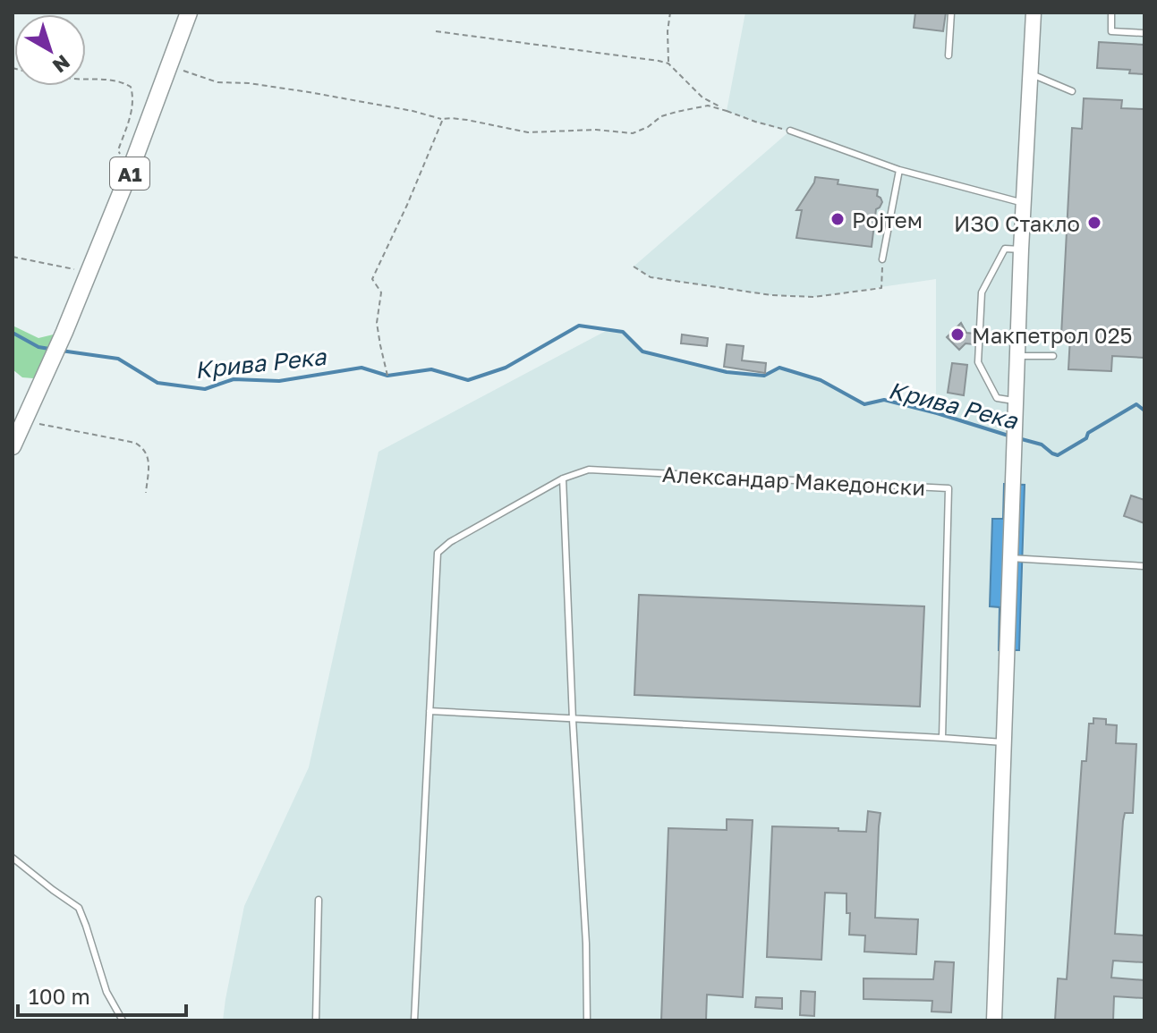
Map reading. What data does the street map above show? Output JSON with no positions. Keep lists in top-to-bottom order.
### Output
{
  "streets": {
    "main road": ["A1"],
    "lane": ["Александар Македонски"]
  },
  "water": ["Крива Река"],
  "places": ["Ројтем", "ИЗО Стакло", "Макпетрол 025"],
  "scale_bar": "100 m",
  "north": "bottom right"
}
